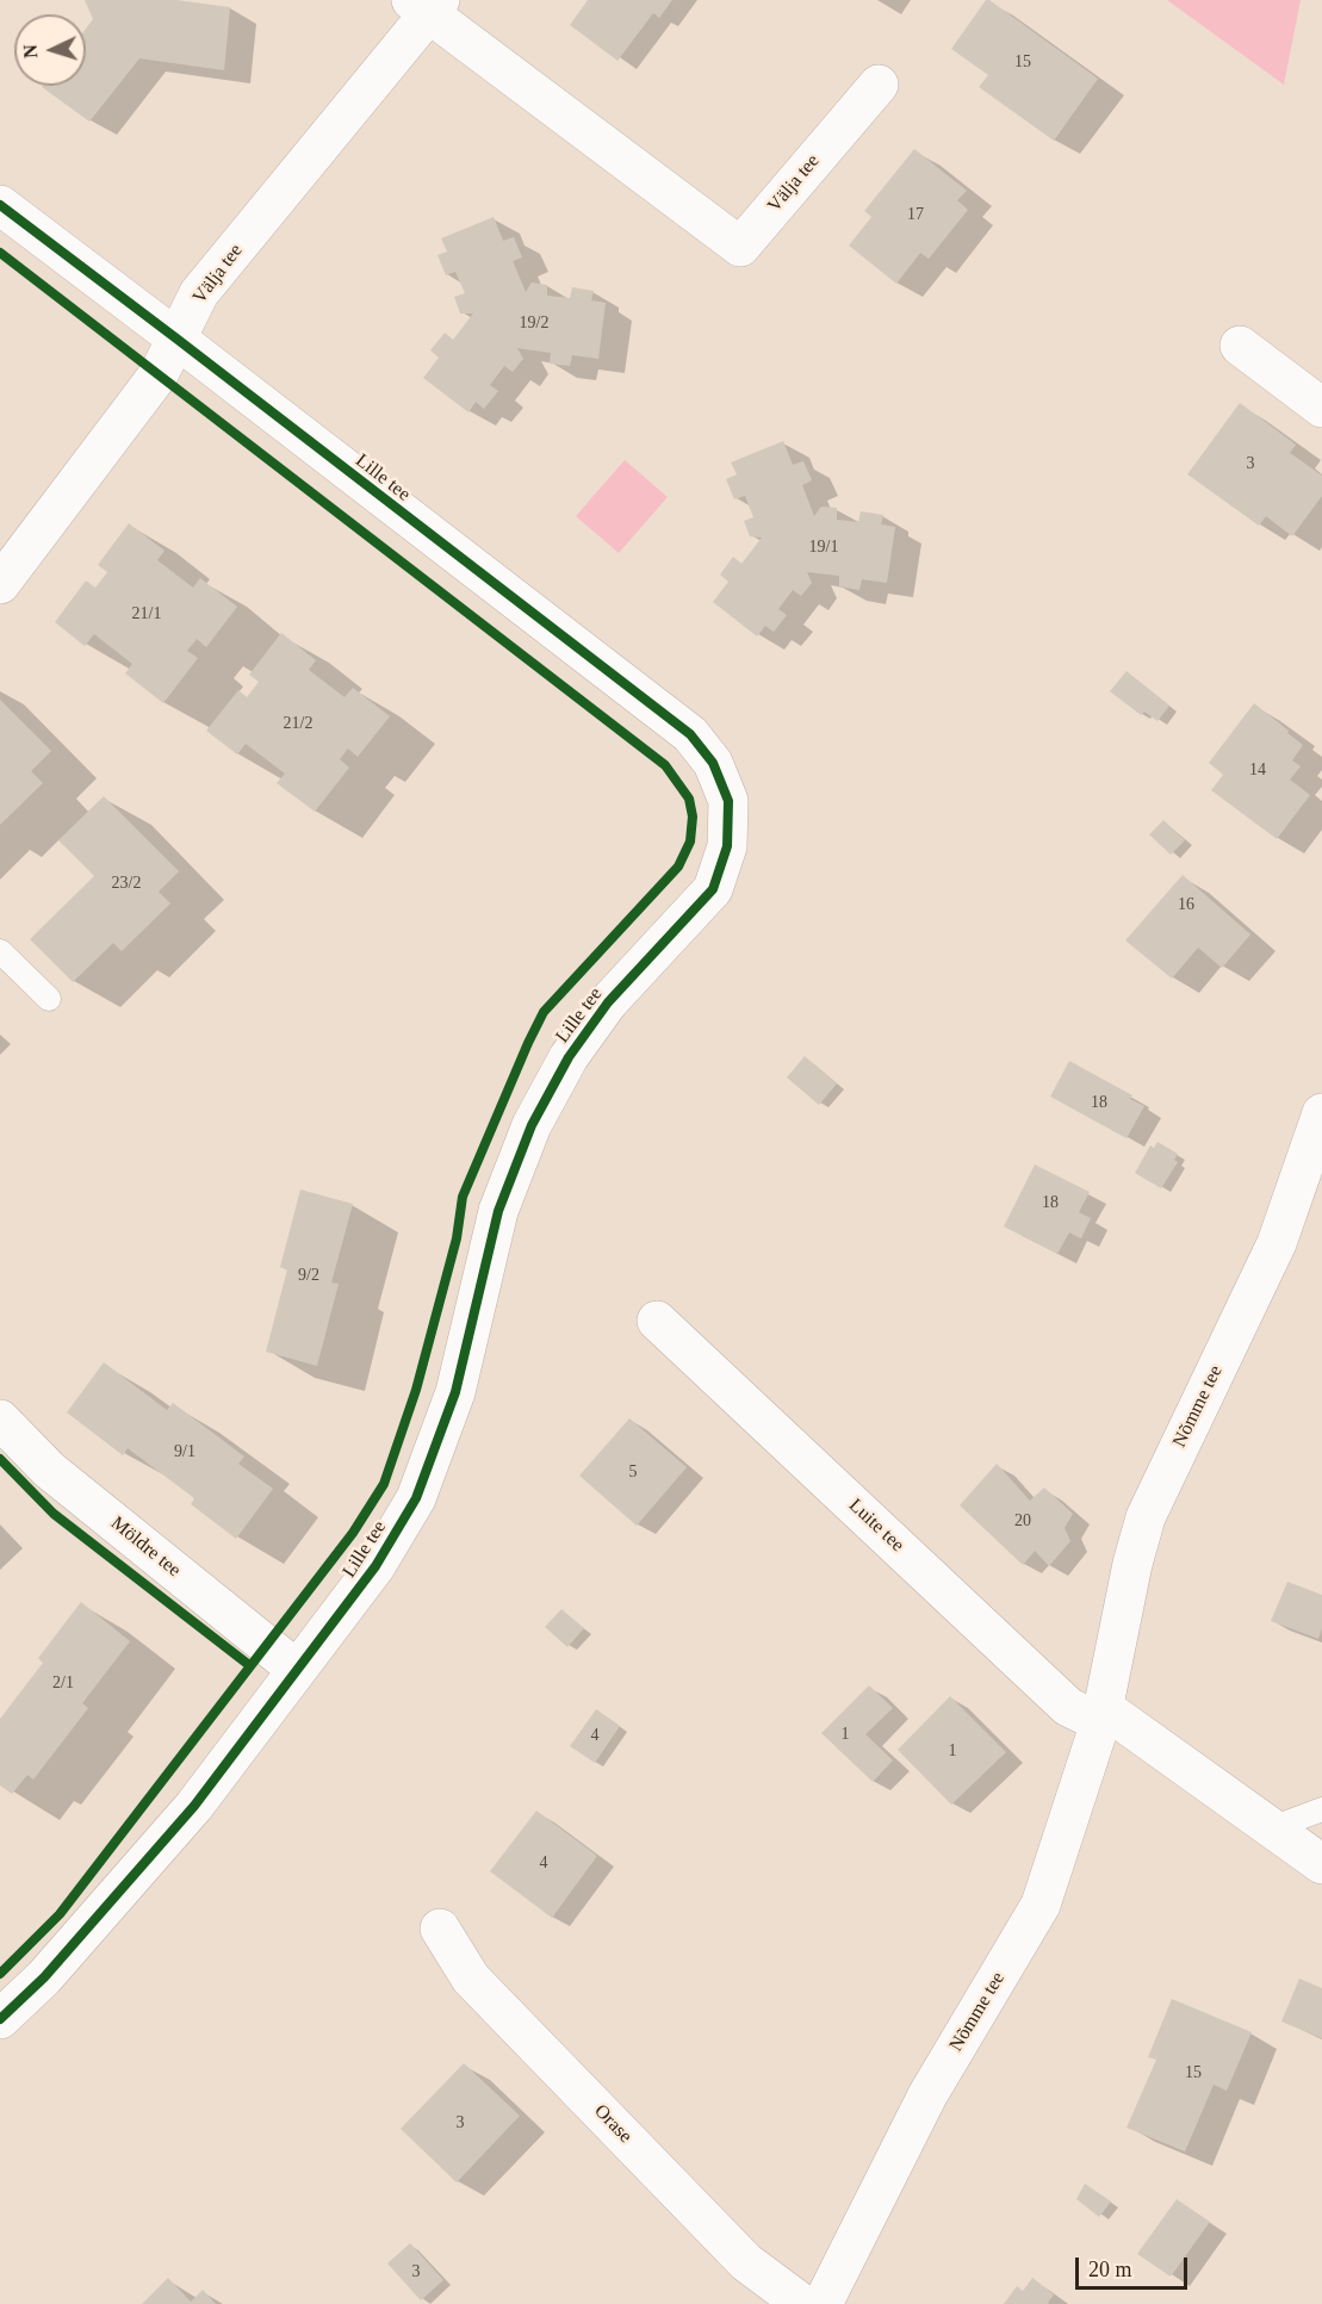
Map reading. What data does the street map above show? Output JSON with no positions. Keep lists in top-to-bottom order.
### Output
{
  "streets": {
    "street": [
      "Välja tee",
      "Lille tee",
      "Nõmme tee",
      "Luite tee",
      "Möldre tee",
      "Orase"
    ]
  },
  "crossings": [
    ["Välja tee", "Lille tee"],
    ["Lille tee", "Möldre tee"],
    ["Nõmme tee", "Luite tee"]
  ],
  "house_numbers": [
    "15",
    "17",
    "19/2",
    "3",
    "19/1",
    "21/1",
    "21/2",
    "14",
    "23/2",
    "16",
    "18",
    "18",
    "9/2",
    "9/1",
    "5",
    "20",
    "2/1",
    "1",
    "4",
    "1",
    "4",
    "15",
    "3",
    "3"
  ],
  "scale_bar": "20 m",
  "north": "left"
}
